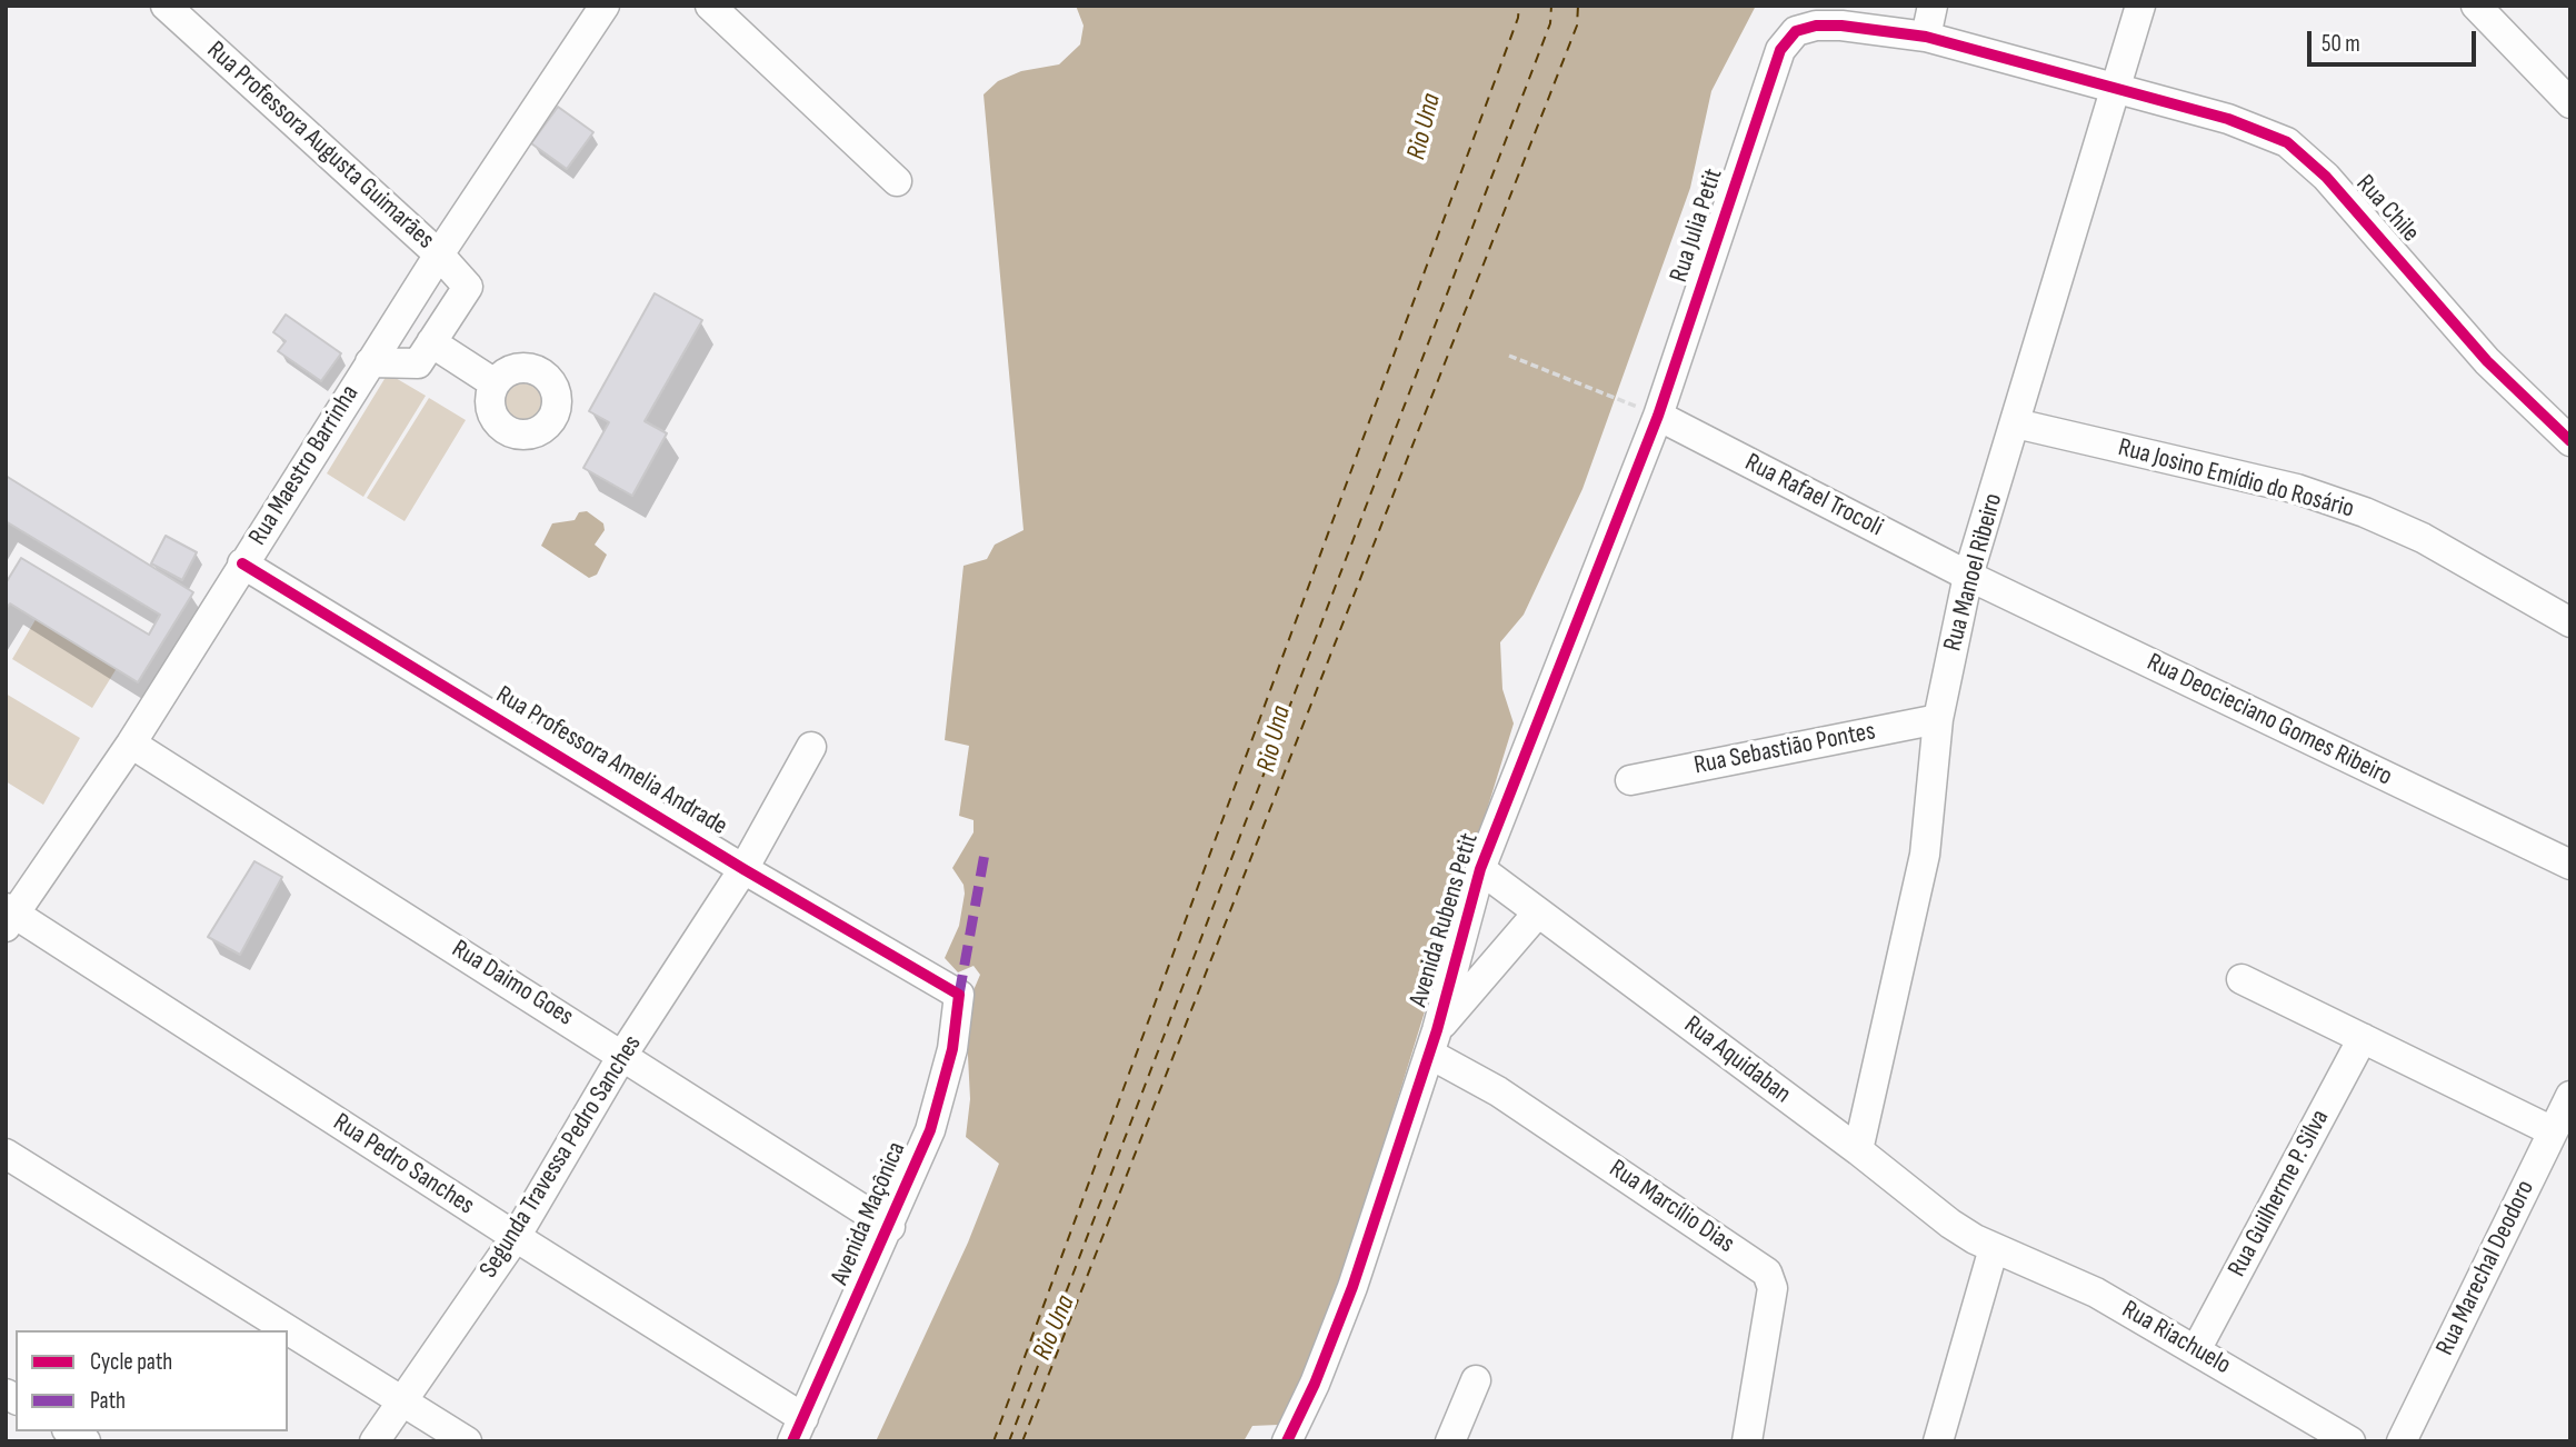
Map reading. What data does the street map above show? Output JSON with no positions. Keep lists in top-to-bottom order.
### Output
{
  "streets": {
    "street": [
      "Rua Professora Augusta Guimarães",
      "Rua Chile",
      "Rua Julia Petit",
      "Rua Maestro Barrinha",
      "Rua Josino Emídio do Rosário",
      "Rua Rafael Trocoli",
      "Rua Manoel Ribeiro",
      "Rua Deocieciano Gomes Ribeiro",
      "Rua Sebastião Pontes",
      "Rua Professora Amelia Andrade",
      "Avenida Rubens Petit",
      "Rua Daimo Goes",
      "Rua Aquidaban",
      "Segunda Travessa Pedro Sanches",
      "Rua Pedro Sanches",
      "Rua Guilherme P. Silva",
      "Rua Marcílio Dias",
      "Avenida Maçônica",
      "Rua Marechal Deodoro",
      "Rua Riachuelo"
    ]
  },
  "crossings": [
    ["Rua Professora Augusta Guimarães", "Rua Maestro Barrinha"],
    ["Rua Chile", "Rua Julia Petit"],
    ["Rua Chile", "Rua Manoel Ribeiro"],
    ["Rua Julia Petit", "Rua Rafael Trocoli"],
    ["Rua Julia Petit", "Avenida Rubens Petit"],
    ["Rua Maestro Barrinha", "Rua Professora Amelia Andrade"],
    ["Rua Maestro Barrinha", "Rua Daimo Goes"],
    ["Rua Maestro Barrinha", "Rua Pedro Sanches"],
    ["Rua Josino Emídio do Rosário", "Rua Manoel Ribeiro"],
    ["Rua Rafael Trocoli", "Rua Manoel Ribeiro"],
    ["Rua Rafael Trocoli", "Rua Deocieciano Gomes Ribeiro"],
    ["Rua Rafael Trocoli", "Avenida Rubens Petit"],
    ["Rua Manoel Ribeiro", "Rua Deocieciano Gomes Ribeiro"],
    ["Rua Manoel Ribeiro", "Rua Sebastião Pontes"],
    ["Rua Manoel Ribeiro", "Rua Aquidaban"],
    ["Rua Professora Amelia Andrade", "Segunda Travessa Pedro Sanches"],
    ["Rua Professora Amelia Andrade", "Avenida Maçônica"],
    ["Avenida Rubens Petit", "Rua Aquidaban"],
    ["Avenida Rubens Petit", "Rua Marcílio Dias"],
    ["Rua Daimo Goes", "Segunda Travessa Pedro Sanches"],
    ["Rua Daimo Goes", "Avenida Maçônica"],
    ["Rua Aquidaban", "Rua Riachuelo"],
    ["Segunda Travessa Pedro Sanches", "Rua Pedro Sanches"],
    ["Rua Pedro Sanches", "Avenida Maçônica"],
    ["Rua Guilherme P. Silva", "Rua Riachuelo"]
  ],
  "water": ["Rio Una"],
  "legend": ["Cycle path", "Path"],
  "scale_bar": "50 m"
}
